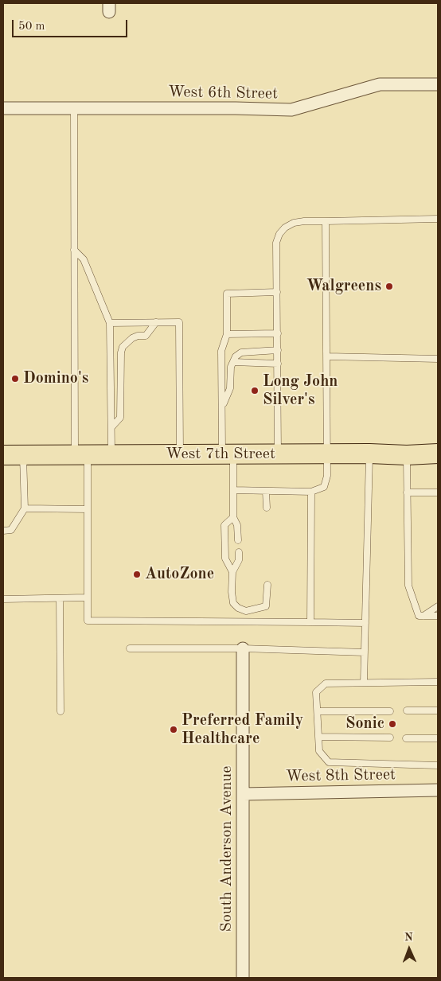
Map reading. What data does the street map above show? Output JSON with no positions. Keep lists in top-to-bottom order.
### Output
{
  "streets": {
    "main road": ["West 7th Street"],
    "street": ["West 6th Street", "West 8th Street", "South Anderson Avenue"]
  },
  "crossings": [
    ["West 8th Street", "South Anderson Avenue"]
  ],
  "places": [
    "Walgreens",
    "Domino's",
    "Long John Silver's",
    "AutoZone",
    "Sonic",
    "Preferred Family Healthcare"
  ],
  "scale_bar": "50 m",
  "north": "top"
}
